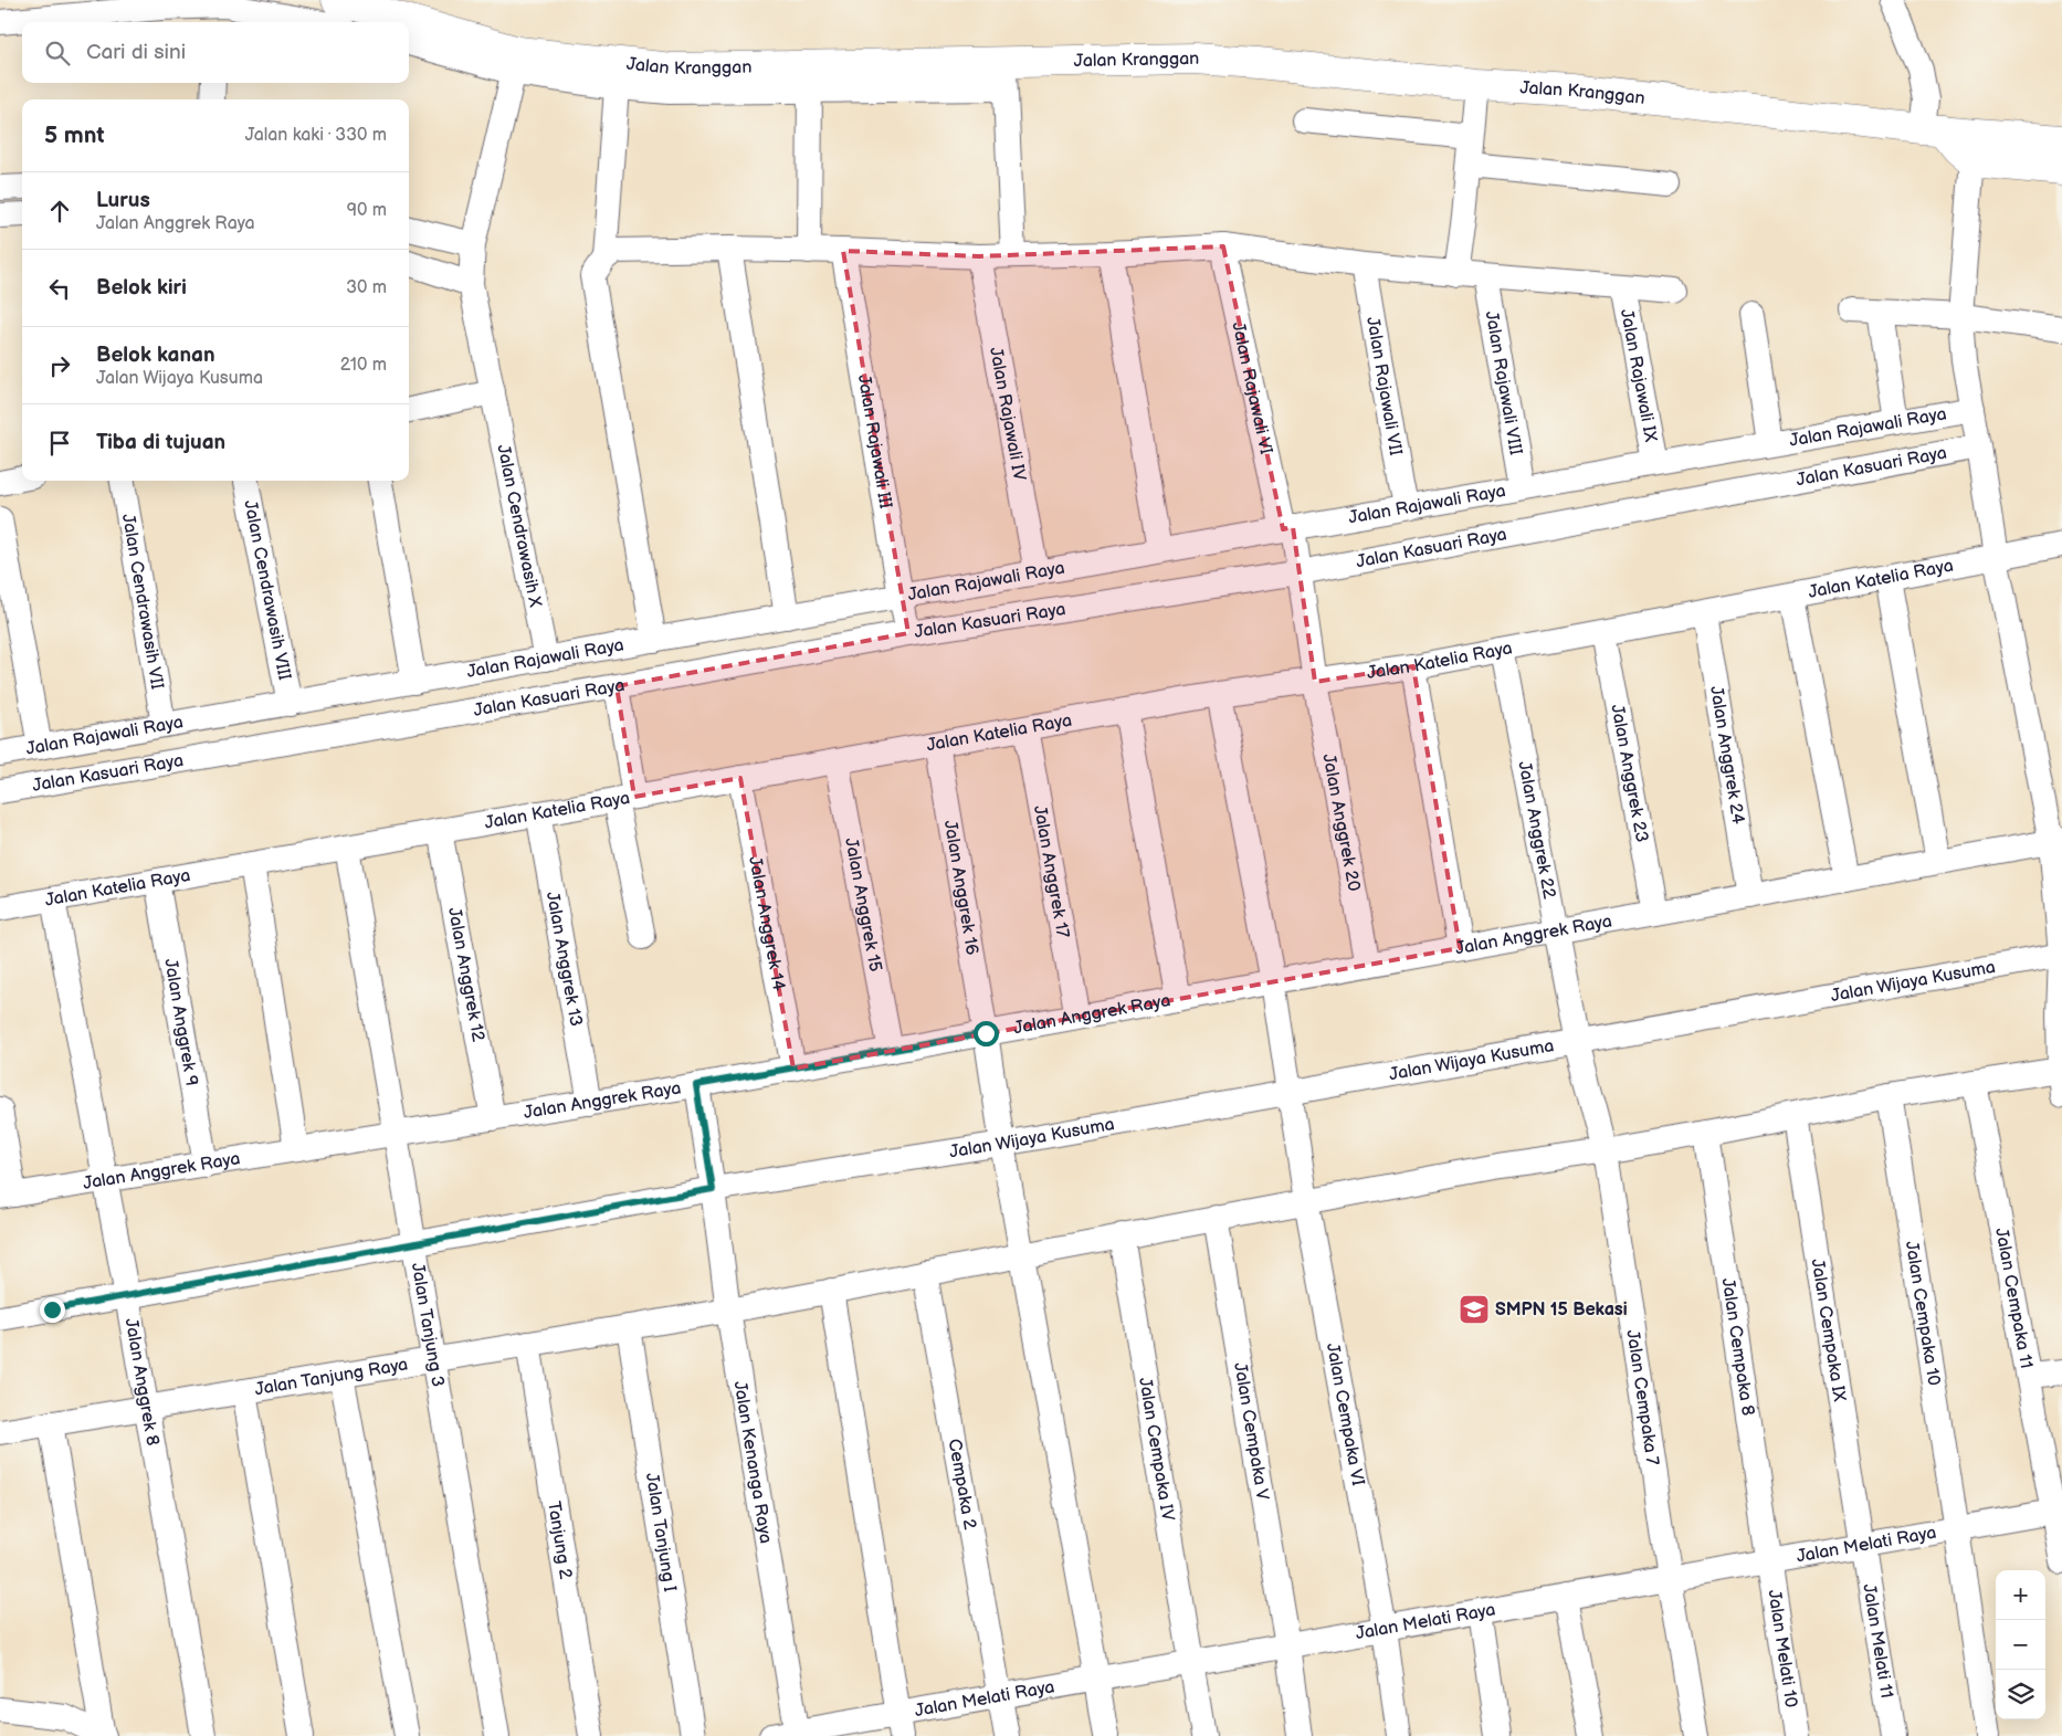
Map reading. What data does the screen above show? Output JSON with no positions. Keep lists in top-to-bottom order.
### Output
{
  "streets": {
    "main road": ["Jalan Kranggan"],
    "street": [
      "Jalan Rajawali IX",
      "Jalan Rajawali VIII",
      "Jalan Rajawali VII",
      "Jalan Rajawali VI",
      "Jalan Rajawali IV",
      "Jalan Rajawali Raya",
      "Jalan Rajawali III",
      "Jalan Kasuari Raya",
      "Jalan Cendrawasih X",
      "Jalan Katelia Raya",
      "Jalan Cendrawasih VIII",
      "Jalan Cendrawasih VII",
      "Jalan Anggrek 24",
      "Jalan Anggrek 23",
      "Jalan Anggrek 20",
      "Jalan Anggrek 22",
      "Jalan Anggrek 17",
      "Jalan Anggrek 16",
      "Jalan Anggrek 15",
      "Jalan Anggrek 14",
      "Jalan Anggrek Raya",
      "Jalan Anggrek 13",
      "Jalan Anggrek 12",
      "Jalan Wijaya Kusuma",
      "Jalan Anggrek 9",
      "Jalan Cempaka 11",
      "Jalan Cempaka 10",
      "Jalan Tanjung 3",
      "Jalan Cempaka IX",
      "Jalan Cempaka 8",
      "Jalan Tanjung Raya",
      "Jalan Anggrek 8",
      "Jalan Cempaka 7",
      "Jalan Cempaka VI",
      "Jalan Cempaka V",
      "Jalan Cempaka IV",
      "Jalan Kenanga Raya",
      "Cempaka 2",
      "Jalan Tanjung I",
      "Tanjung 2",
      "Jalan Melati Raya",
      "Jalan Melati 11",
      "Jalan Melati 10"
    ]
  },
  "crossings": [
    ["Jalan Kranggan", "Jalan Cendrawasih X"],
    ["Jalan Rajawali IX", "Jalan Rajawali Raya"],
    ["Jalan Rajawali VIII", "Jalan Rajawali Raya"],
    ["Jalan Rajawali VII", "Jalan Rajawali Raya"],
    ["Jalan Rajawali VI", "Jalan Rajawali Raya"],
    ["Jalan Rajawali VI", "Jalan Kasuari Raya"],
    ["Jalan Rajawali VI", "Jalan Anggrek 20"],
    ["Jalan Rajawali IV", "Jalan Rajawali Raya"],
    ["Jalan Rajawali Raya", "Jalan Rajawali III"],
    ["Jalan Rajawali Raya", "Jalan Cendrawasih X"],
    ["Jalan Rajawali Raya", "Jalan Cendrawasih VIII"],
    ["Jalan Rajawali Raya", "Jalan Cendrawasih VII"],
    ["Jalan Rajawali III", "Jalan Kasuari Raya"],
    ["Jalan Kasuari Raya", "Jalan Anggrek 20"],
    ["Jalan Katelia Raya", "Jalan Anggrek 24"],
    ["Jalan Katelia Raya", "Jalan Anggrek 23"],
    ["Jalan Katelia Raya", "Jalan Anggrek 20"],
    ["Jalan Katelia Raya", "Jalan Anggrek 22"],
    ["Jalan Katelia Raya", "Jalan Anggrek 17"],
    ["Jalan Katelia Raya", "Jalan Anggrek 16"],
    ["Jalan Katelia Raya", "Jalan Anggrek 15"],
    ["Jalan Katelia Raya", "Jalan Anggrek 14"],
    ["Jalan Katelia Raya", "Jalan Anggrek 13"],
    ["Jalan Katelia Raya", "Jalan Anggrek 12"],
    ["Jalan Katelia Raya", "Jalan Anggrek 9"],
    ["Jalan Katelia Raya", "Jalan Tanjung 3"],
    ["Jalan Katelia Raya", "Jalan Anggrek 8"],
    ["Jalan Katelia Raya", "Jalan Cempaka VI"],
    ["Jalan Anggrek 24", "Jalan Anggrek Raya"],
    ["Jalan Anggrek 23", "Jalan Anggrek Raya"],
    ["Jalan Anggrek 20", "Jalan Anggrek Raya"],
    ["Jalan Anggrek 22", "Jalan Anggrek Raya"],
    ["Jalan Anggrek 22", "Jalan Wijaya Kusuma"],
    ["Jalan Anggrek 22", "Jalan Cempaka 7"],
    ["Jalan Anggrek 17", "Jalan Anggrek Raya"],
    ["Jalan Anggrek 16", "Jalan Anggrek Raya"],
    ["Jalan Anggrek 16", "Jalan Wijaya Kusuma"],
    ["Jalan Anggrek 16", "Jalan Tanjung Raya"],
    ["Jalan Anggrek 16", "Jalan Melati Raya"],
    ["Jalan Anggrek 15", "Jalan Anggrek Raya"],
    ["Jalan Anggrek 14", "Jalan Anggrek Raya"],
    ["Jalan Anggrek Raya", "Jalan Anggrek 13"],
    ["Jalan Anggrek Raya", "Jalan Anggrek 12"],
    ["Jalan Anggrek Raya", "Jalan Anggrek 9"],
    ["Jalan Anggrek Raya", "Jalan Tanjung 3"],
    ["Jalan Anggrek Raya", "Jalan Anggrek 8"],
    ["Jalan Anggrek Raya", "Jalan Cempaka VI"],
    ["Jalan Anggrek Raya", "Jalan Kenanga Raya"],
    ["Jalan Wijaya Kusuma", "Jalan Tanjung 3"],
    ["Jalan Wijaya Kusuma", "Jalan Anggrek 8"],
    ["Jalan Wijaya Kusuma", "Jalan Cempaka 7"],
    ["Jalan Wijaya Kusuma", "Jalan Cempaka VI"],
    ["Jalan Wijaya Kusuma", "Jalan Kenanga Raya"],
    ["Jalan Cempaka 11", "Jalan Tanjung Raya"],
    ["Jalan Cempaka 11", "Jalan Melati Raya"],
    ["Jalan Cempaka 10", "Jalan Tanjung Raya"],
    ["Jalan Cempaka 10", "Jalan Melati Raya"],
    ["Jalan Tanjung 3", "Jalan Tanjung Raya"],
    ["Jalan Cempaka IX", "Jalan Tanjung Raya"],
    ["Jalan Cempaka IX", "Jalan Melati Raya"],
    ["Jalan Cempaka IX", "Jalan Melati 11"],
    ["Jalan Cempaka 8", "Jalan Tanjung Raya"],
    ["Jalan Cempaka 8", "Jalan Melati Raya"],
    ["Jalan Cempaka 8", "Jalan Melati 10"],
    ["Jalan Tanjung Raya", "Jalan Anggrek 8"],
    ["Jalan Tanjung Raya", "Jalan Cempaka 7"],
    ["Jalan Tanjung Raya", "Jalan Cempaka VI"],
    ["Jalan Tanjung Raya", "Jalan Cempaka V"],
    ["Jalan Tanjung Raya", "Jalan Cempaka IV"],
    ["Jalan Tanjung Raya", "Jalan Kenanga Raya"],
    ["Jalan Tanjung Raya", "Cempaka 2"],
    ["Jalan Tanjung Raya", "Jalan Tanjung I"],
    ["Jalan Tanjung Raya", "Tanjung 2"],
    ["Jalan Cempaka 7", "Jalan Melati Raya"],
    ["Jalan Cempaka VI", "Jalan Melati Raya"],
    ["Jalan Cempaka V", "Jalan Melati Raya"],
    ["Jalan Cempaka IV", "Jalan Melati Raya"],
    ["Jalan Kenanga Raya", "Jalan Melati Raya"],
    ["Cempaka 2", "Jalan Melati Raya"],
    ["Jalan Melati Raya", "Jalan Melati 11"],
    ["Jalan Melati Raya", "Jalan Melati 10"]
  ],
  "places": {
    "school or university": ["SMPN 15 Bekasi"]
  },
  "page": {
    "search": "Cari di sini",
    "heading": ["5 mnt", "Jalan kaki · 330 m"],
    "list": [
      ["Lurus", "Jalan Anggrek Raya", "90 m"],
      ["Belok kiri", "30 m"],
      ["Belok kanan", "Jalan Wijaya Kusuma", "210 m"],
      "Tiba di tujuan"
    ],
    "map_buttons": ["+", "−"]
  }
}
